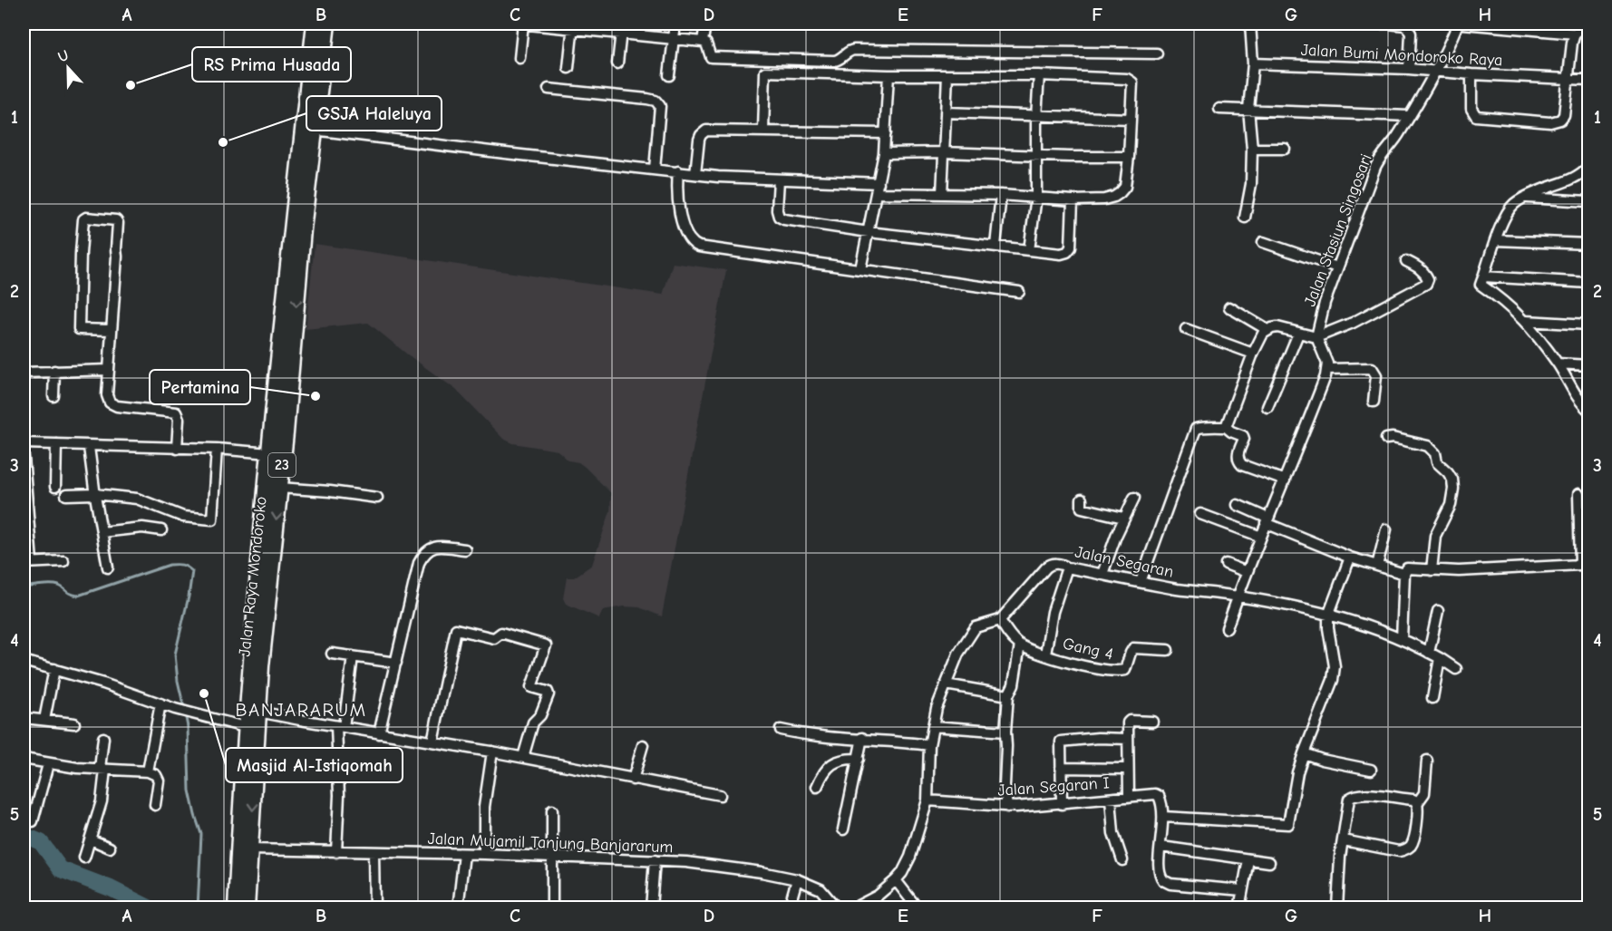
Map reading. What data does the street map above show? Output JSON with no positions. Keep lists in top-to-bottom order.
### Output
{
  "streets": {
    "highway": ["23", "Jalan Raya Mondoroko"],
    "street": [
      "Jalan Bumi Mondoroko Raya",
      "Jalan Stasiun Singosari",
      "Jalan Segaran",
      "Gang 4",
      "Jalan Segaran I",
      "Jalan Mujamil Tanjung Banjararum"
    ]
  },
  "crossings": [
    ["Jalan Bumi Mondoroko Raya", "Jalan Stasiun Singosari"],
    ["Jalan Segaran", "Gang 4"],
    ["Jalan Segaran", "Jalan Segaran I"],
    ["Jalan Raya Mondoroko", "Jalan Mujamil Tanjung Banjararum"]
  ],
  "districts": ["BANJARARUM"],
  "places": [
    "RS Prima Husada",
    "GSJA Haleluya",
    "Pertamina",
    "Masjid Al-Istiqomah"
  ],
  "north": "top",
  "grid": {
    "columns": [
      "A",
      "B",
      "C",
      "D",
      "E",
      "F",
      "G",
      "H"
    ],
    "rows": [
      "1",
      "2",
      "3",
      "4",
      "5"
    ]
  }
}
